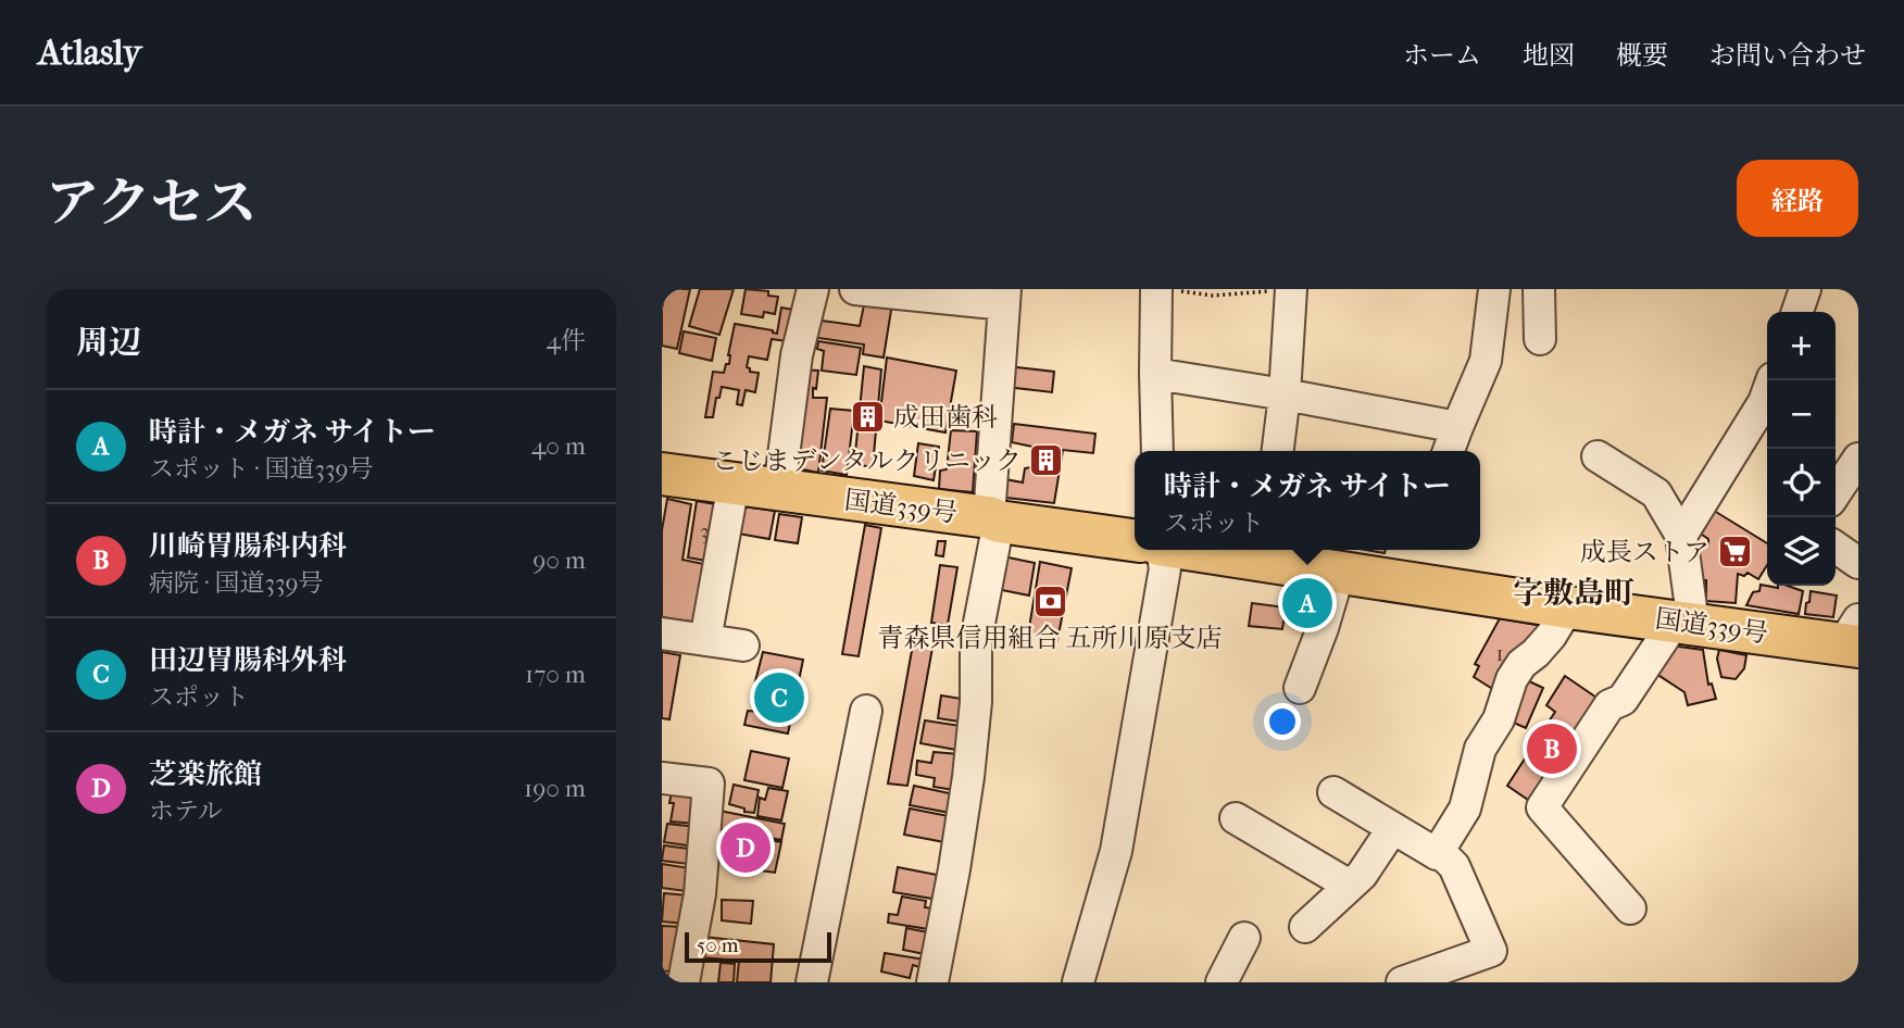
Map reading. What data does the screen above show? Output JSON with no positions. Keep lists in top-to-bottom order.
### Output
{
  "streets": {
    "highway": ["国道339号"]
  },
  "districts": ["字敷島町"],
  "places": {
    "building": ["成田歯科", "こじまデンタルクリニック"],
    "supermarket": ["成長ストア"],
    "bank": ["青森県信用組合 五所川原支店"]
  },
  "house_numbers": ["3", "1"],
  "scale_bar": "50 m",
  "page": {
    "header": "Atlasly",
    "nav": [
      "ホーム",
      "地図",
      "概要",
      "お問い合わせ"
    ],
    "title": "アクセス",
    "buttons": "経路",
    "heading": ["周辺", "4件"],
    "map_buttons": ["+", "−"],
    "list": [
      {
        "mark": "A",
        "name": "時計・メガネ サイトー",
        "note": "スポット · 国道339号",
        "value": "40 m"
      },
      {
        "mark": "B",
        "name": "川崎胃腸科内科",
        "note": "病院 · 国道339号",
        "value": "90 m"
      },
      {
        "mark": "C",
        "name": "田辺胃腸科外科",
        "note": "スポット",
        "value": "170 m"
      },
      {
        "mark": "D",
        "name": "芝楽旅館",
        "note": "ホテル",
        "value": "190 m"
      }
    ],
    "popup": ["時計・メガネ サイトー", "スポット"],
    "pins": [
      "A",
      "C",
      "B",
      "D"
    ],
    "scale": "50 m"
  }
}
